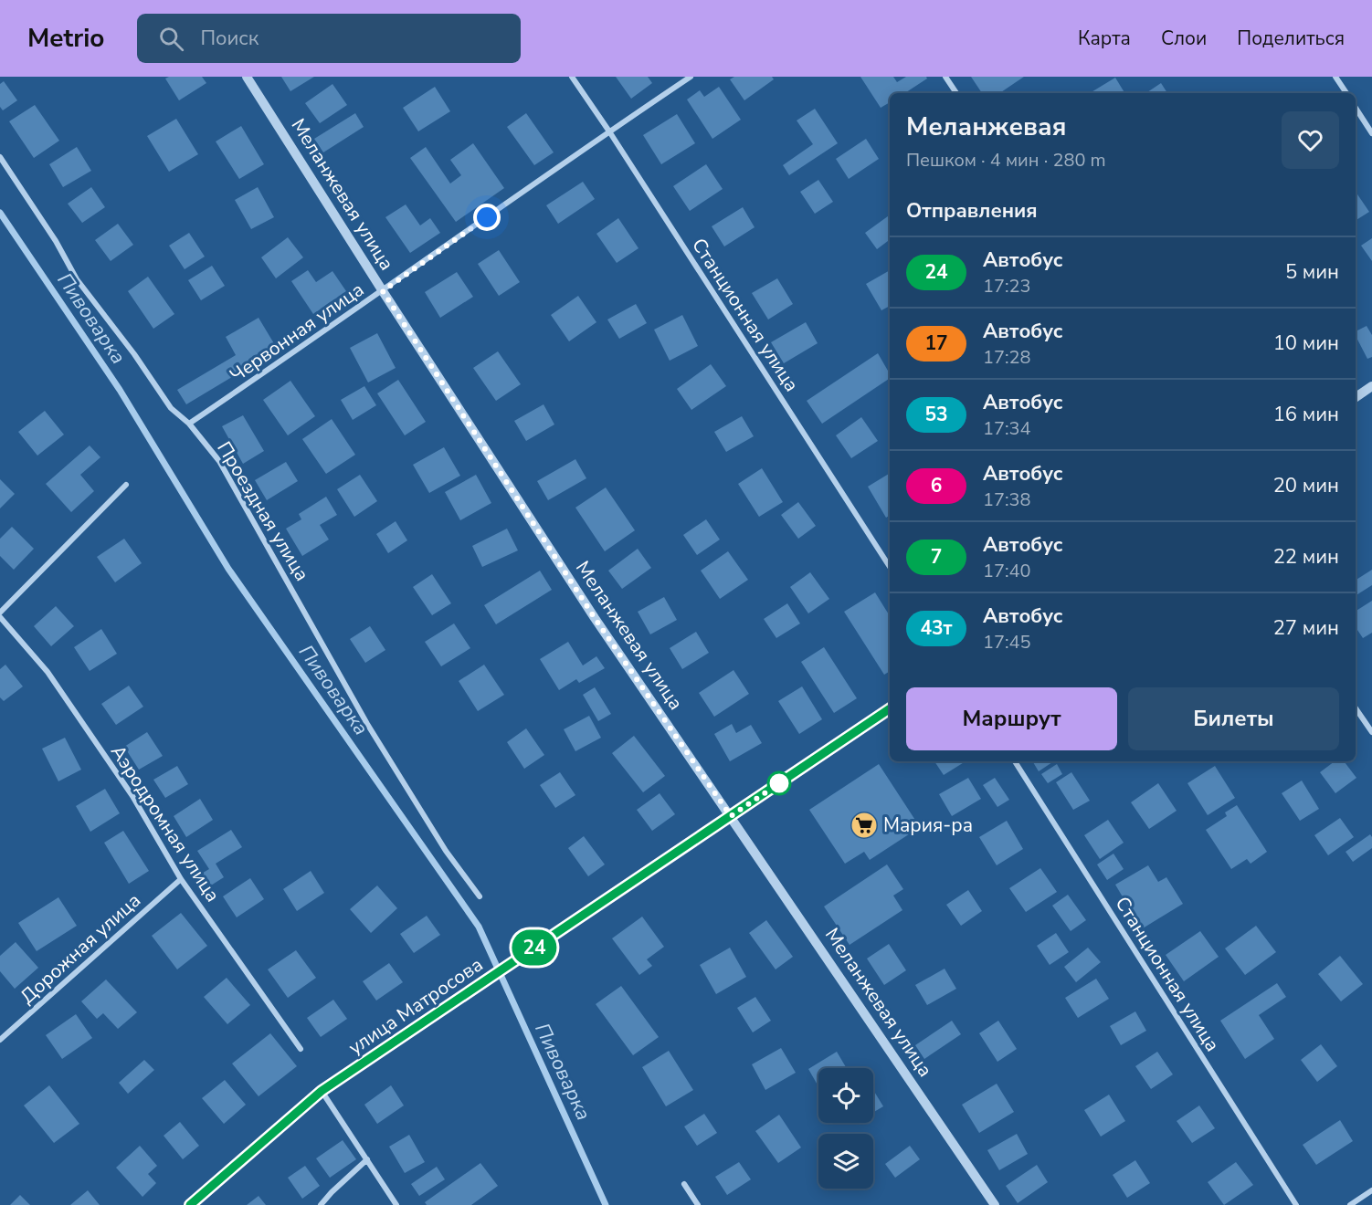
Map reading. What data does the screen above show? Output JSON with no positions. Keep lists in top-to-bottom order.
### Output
{
  "streets": {
    "street": [
      "Меланжевая улица",
      "Станционная улица",
      "Червонная улица",
      "Проездная улица",
      "Аэродромная улица",
      "Дорожная улица",
      "улица Матросова"
    ]
  },
  "crossings": [
    ["Меланжевая улица", "Червонная улица"],
    ["Меланжевая улица", "улица Матросова"],
    ["Станционная улица", "Червонная улица"],
    ["Червонная улица", "Проездная улица"],
    ["Аэродромная улица", "Дорожная улица"]
  ],
  "water": ["Пивоварка"],
  "places": {
    "supermarket": ["Мария-ра"]
  },
  "lines": ["bus line 24"],
  "page": {
    "header": "Metrio",
    "search": "Поиск",
    "nav": ["Карта", "Слои", "Поделиться"],
    "on_map": "24",
    "heading": [
      ["Меланжевая", "Пешком · 4 мин · 280 m"],
      "Отправления"
    ],
    "list": [
      {
        "mark": "24",
        "name": "Автобус",
        "note": "17:23",
        "value": "5 мин"
      },
      {
        "mark": "17",
        "name": "Автобус",
        "note": "17:28",
        "value": "10 мин"
      },
      {
        "mark": "53",
        "name": "Автобус",
        "note": "17:34",
        "value": "16 мин"
      },
      {
        "mark": "6",
        "name": "Автобус",
        "note": "17:38",
        "value": "20 мин"
      },
      {
        "mark": "7",
        "name": "Автобус",
        "note": "17:40",
        "value": "22 мин"
      },
      {
        "mark": "43т",
        "name": "Автобус",
        "note": "17:45",
        "value": "27 мин"
      }
    ],
    "buttons": ["Маршрут", "Билеты"]
  }
}
